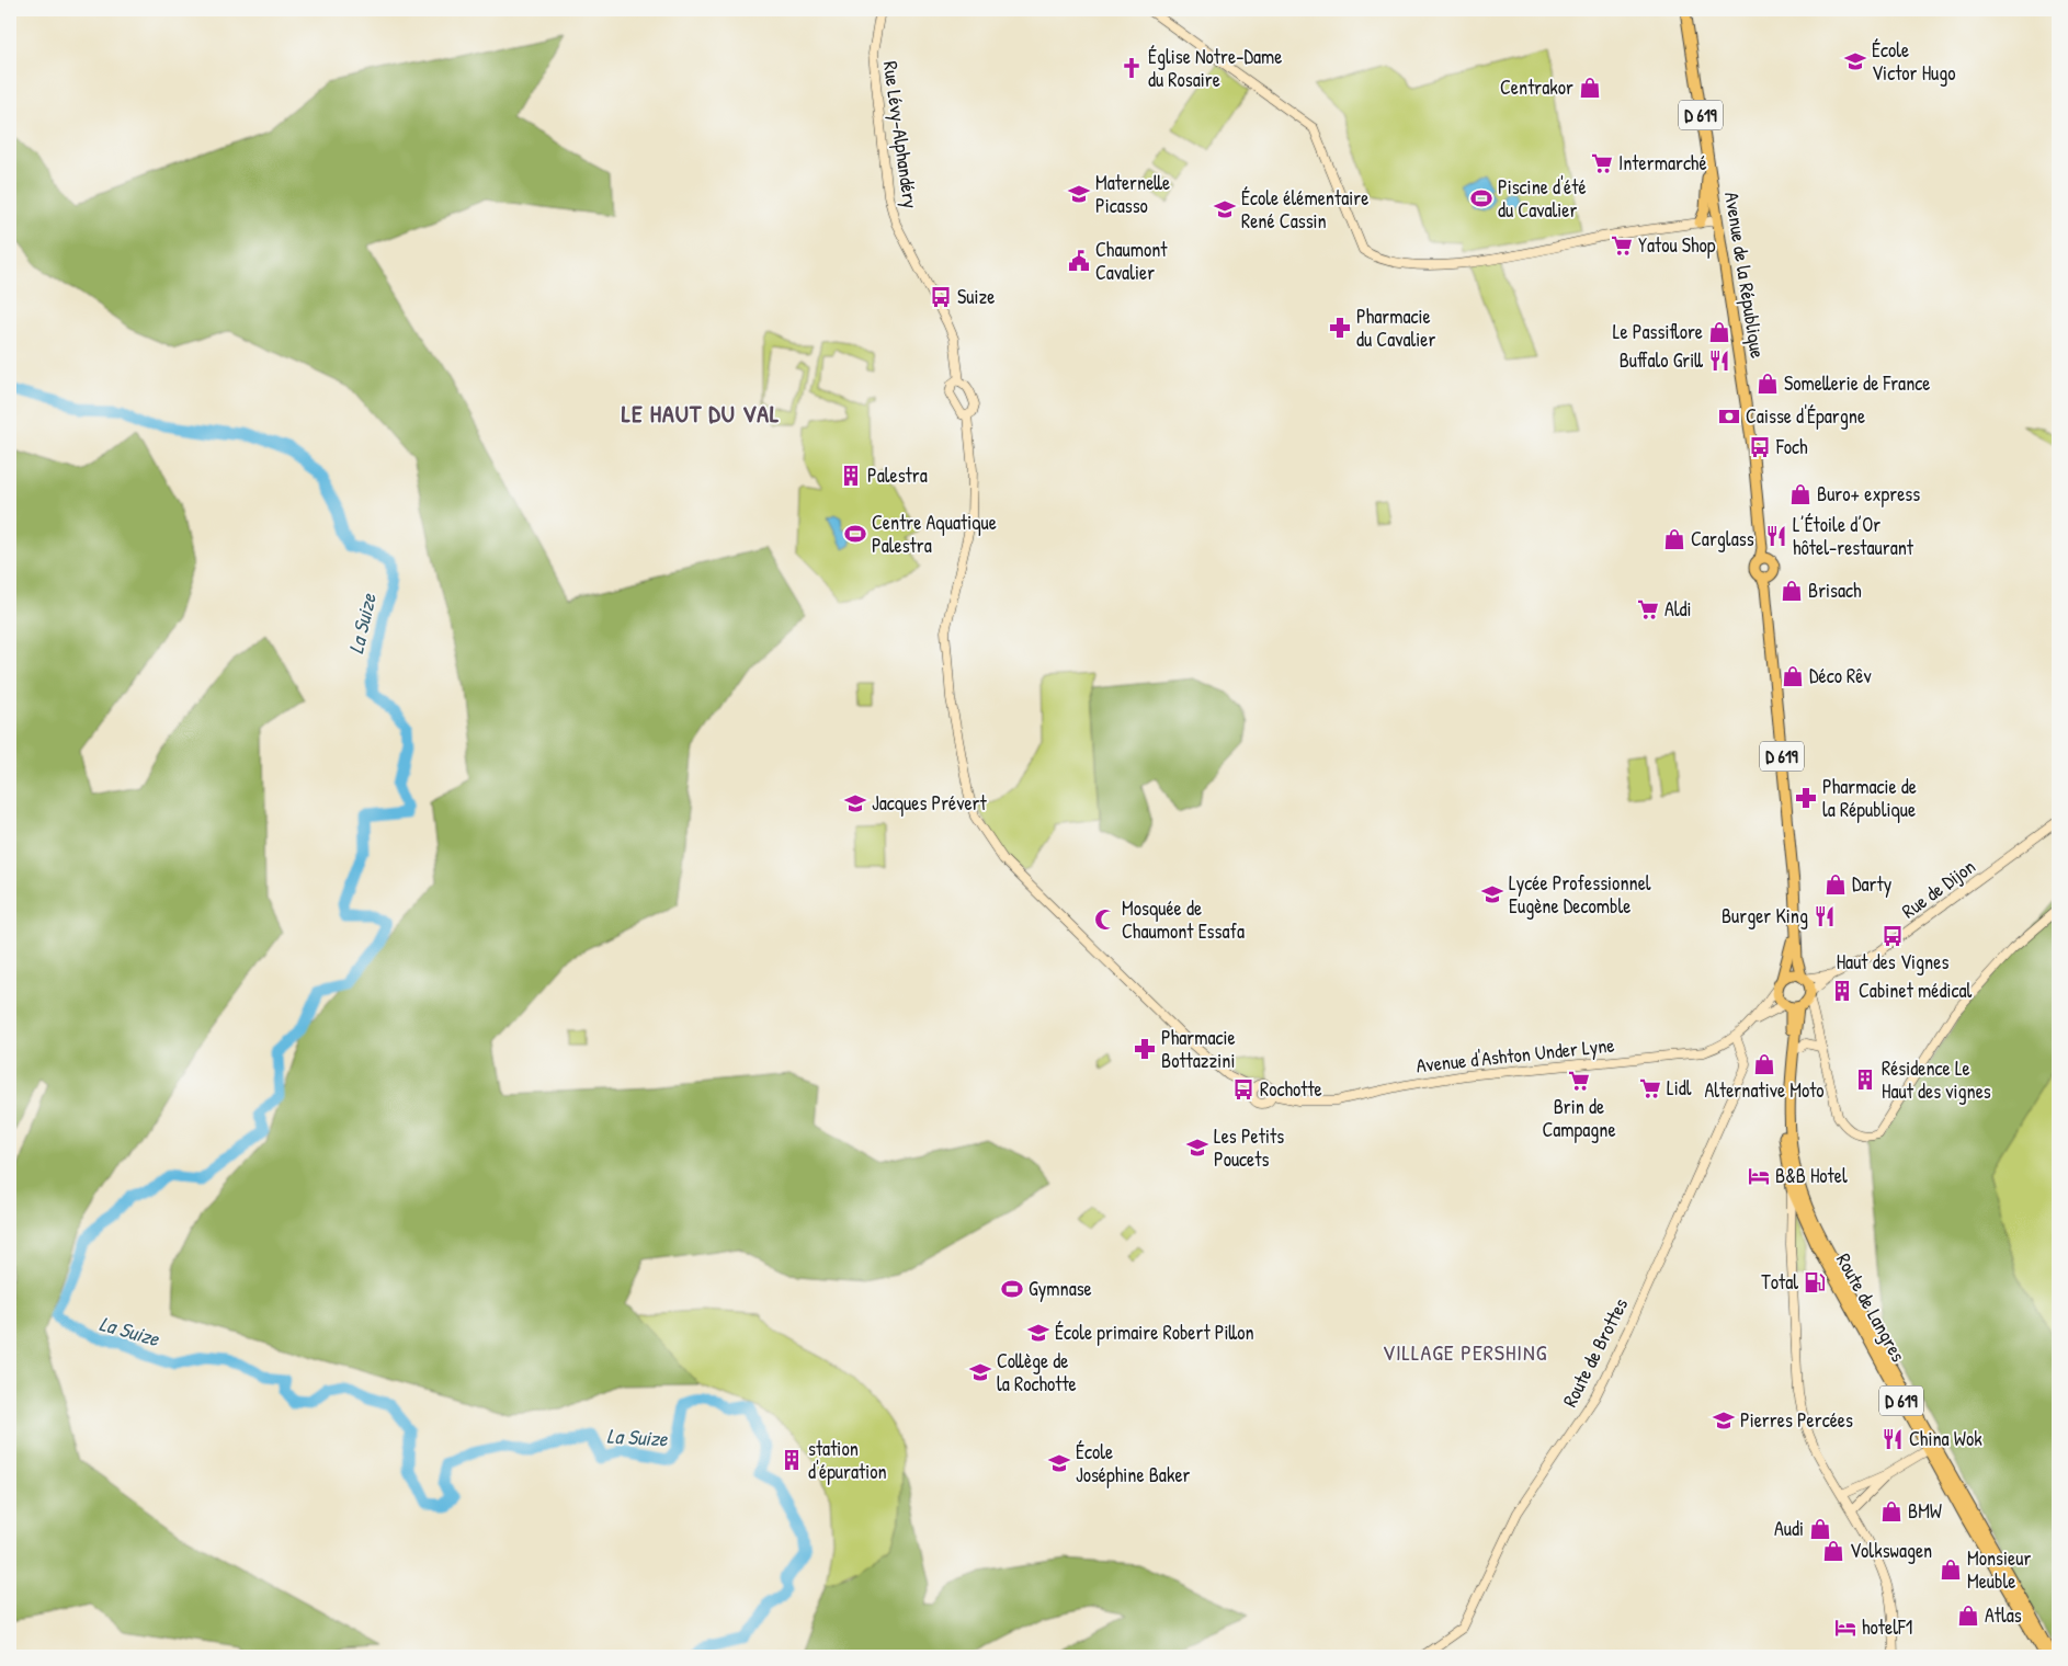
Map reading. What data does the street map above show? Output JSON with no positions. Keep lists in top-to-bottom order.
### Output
{
  "streets": {
    "main road": ["D 619", "Avenue de la République", "Route de Langres"],
    "street": [
      "Rue Lévy-Alphandéry",
      "Rue de Dijon",
      "Avenue d'Ashton Under Lyne",
      "Route de Brottes"
    ]
  },
  "crossings": [
    ["D 619", "Avenue de la République"],
    ["D 619", "Rue de Dijon"],
    ["D 619", "Avenue d'Ashton Under Lyne"],
    ["D 619", "Route de Langres"],
    ["Rue de Dijon", "Avenue d'Ashton Under Lyne"],
    ["Rue de Dijon", "Route de Langres"],
    ["Avenue d'Ashton Under Lyne", "Route de Langres"],
    ["Avenue d'Ashton Under Lyne", "Route de Brottes"]
  ],
  "districts": ["LE HAUT DU VAL", "VILLAGE PERSHING"],
  "water": ["La Suize"],
  "places": {
    "school or university": [
      "École Victor Hugo",
      "Maternelle Picasso",
      "École élémentaire René Cassin",
      "Jacques Prévert",
      "Lycée Professionnel Eugène Decomble",
      "Les Petits Poucets",
      "École primaire Robert Pillon",
      "Collège de la Rochotte",
      "Pierres Percées",
      "École Joséphine Baker"
    ],
    "church": ["Église Notre-Dame du Rosaire"],
    "shop": [
      "Centrakor",
      "Le Passiflore",
      "Somellerie de France",
      "Buro+ express",
      "Carglass",
      "Brisach",
      "Déco Rêv",
      "Darty",
      "Alternative Moto",
      "BMW",
      "Audi",
      "Volkswagen",
      "Monsieur Meuble",
      "Atlas"
    ],
    "supermarket": [
      "Intermarché",
      "Yatou Shop",
      "Aldi",
      "Brin de Campagne",
      "Lidl"
    ],
    "sports": ["Piscine d'été du Cavalier", "Centre Aquatique Palestra", "Gymnase"],
    "public building": ["Chaumont Cavalier"],
    "bus stop": [
      "Suize",
      "Foch",
      "Haut des Vignes",
      "Rochotte"
    ],
    "pharmacy": ["Pharmacie du Cavalier", "Pharmacie de la République", "Pharmacie Bottazzini"],
    "restaurant": [
      "Buffalo Grill",
      "L’Étoile d’Or hôtel-restaurant",
      "Burger King",
      "China Wok"
    ],
    "bank": ["Caisse d'Épargne"],
    "building": [
      "Palestra",
      "Cabinet médical",
      "Résidence Le Haut des vignes",
      "station d'épuration"
    ],
    "mosque": ["Mosquée de Chaumont Essafa"],
    "hotel": ["B&B Hotel", "hotelF1"],
    "fuel station": ["Total"]
  }
}
